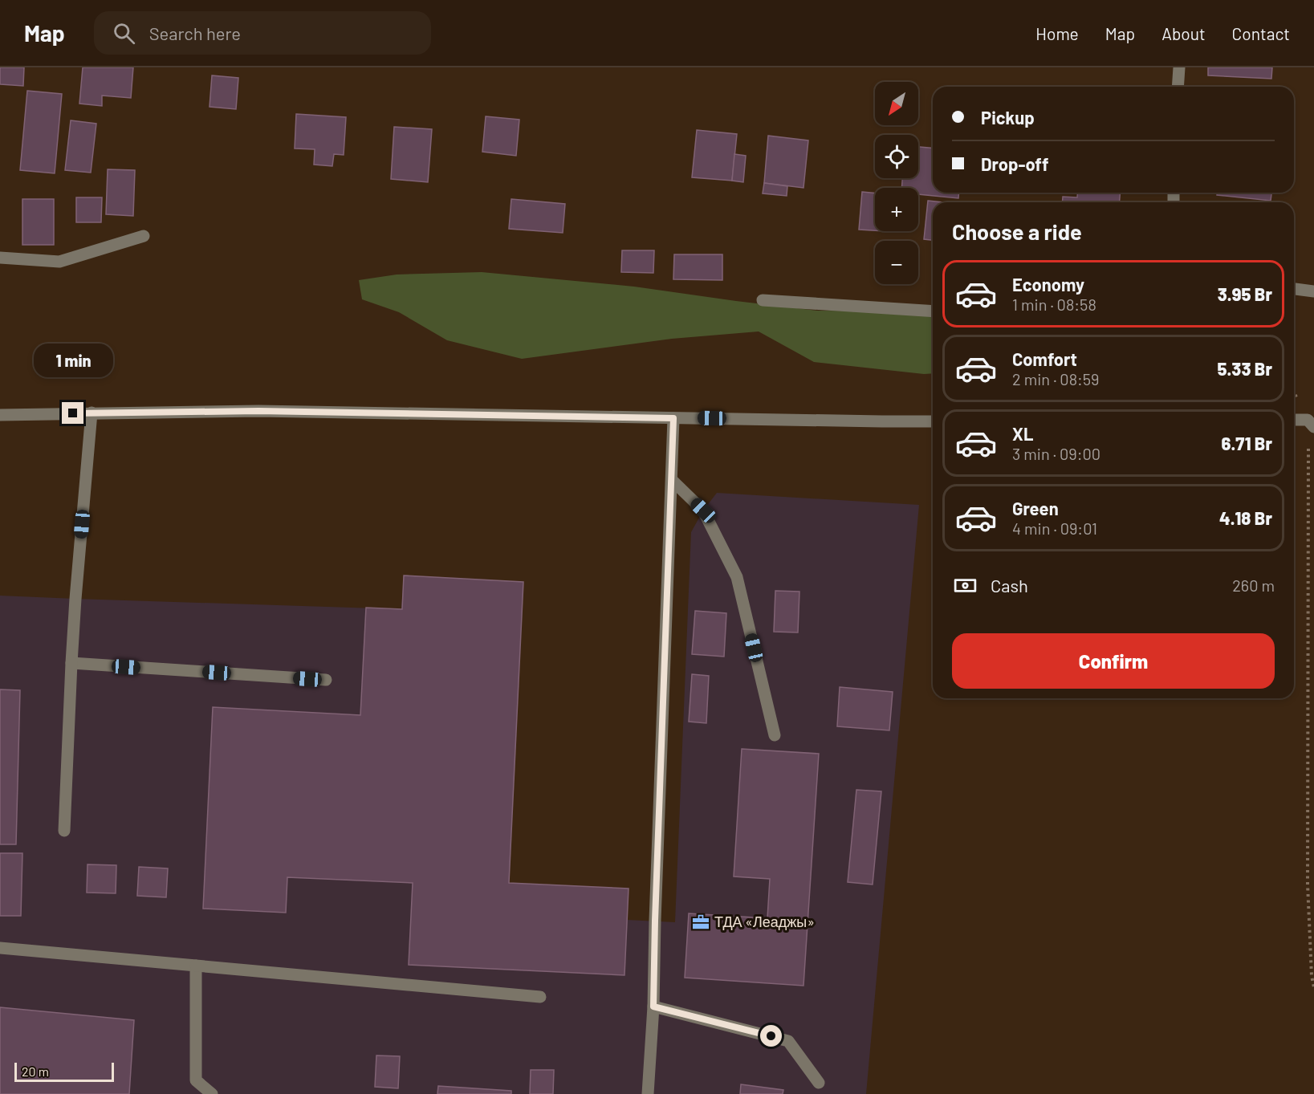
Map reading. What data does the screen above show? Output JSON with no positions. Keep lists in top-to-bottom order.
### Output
{
  "places": {
    "office": ["ТДА «Леаджы»"]
  },
  "scale_bar": "20 m",
  "north": "bottom left",
  "page": {
    "header": "Map",
    "search": "Search here",
    "nav": [
      "Home",
      "Map",
      "About",
      "Contact"
    ],
    "map_buttons": ["+", "−"],
    "banner": ["Pickup", "Drop-off"],
    "heading": "Choose a ride",
    "list": [
      {
        "name": "Economy",
        "note": "1 min · 08:58",
        "value": "3.95 Br"
      },
      {
        "name": "Comfort",
        "note": "2 min · 08:59",
        "value": "5.33 Br"
      },
      {
        "name": "XL",
        "note": "3 min · 09:00",
        "value": "6.71 Br"
      },
      {
        "name": "Green",
        "note": "4 min · 09:01",
        "value": "4.18 Br"
      }
    ],
    "bubble": "1 min",
    "pay": ["Cash", "260 m"],
    "buttons": "Confirm",
    "scale": "20 m"
  }
}
